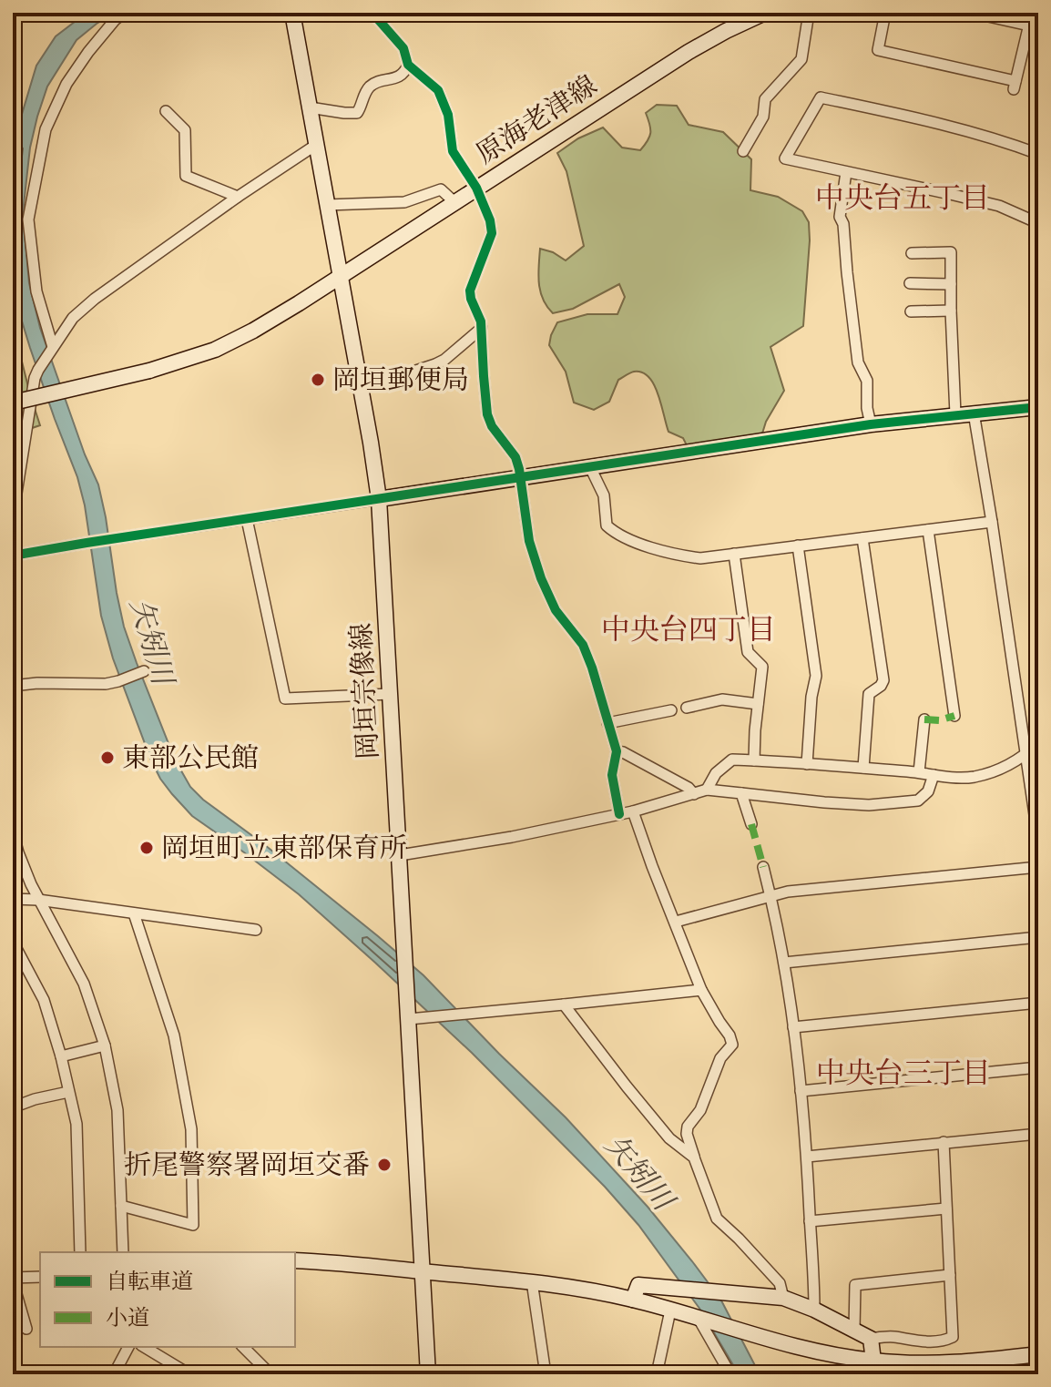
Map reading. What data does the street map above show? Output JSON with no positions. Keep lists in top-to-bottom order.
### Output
{
  "streets": {
    "main road": ["原海老津線", "岡垣宗像線"]
  },
  "crossings": [
    ["原海老津線", "岡垣宗像線"]
  ],
  "districts": ["中央台五丁目", "中央台四丁目", "中央台三丁目"],
  "water": ["矢矧川"],
  "places": [
    "岡垣郵便局",
    "東部公民館",
    "岡垣町立東部保育所",
    "折尾警察署岡垣交番"
  ],
  "legend": ["自転車道", "小道"]
}
